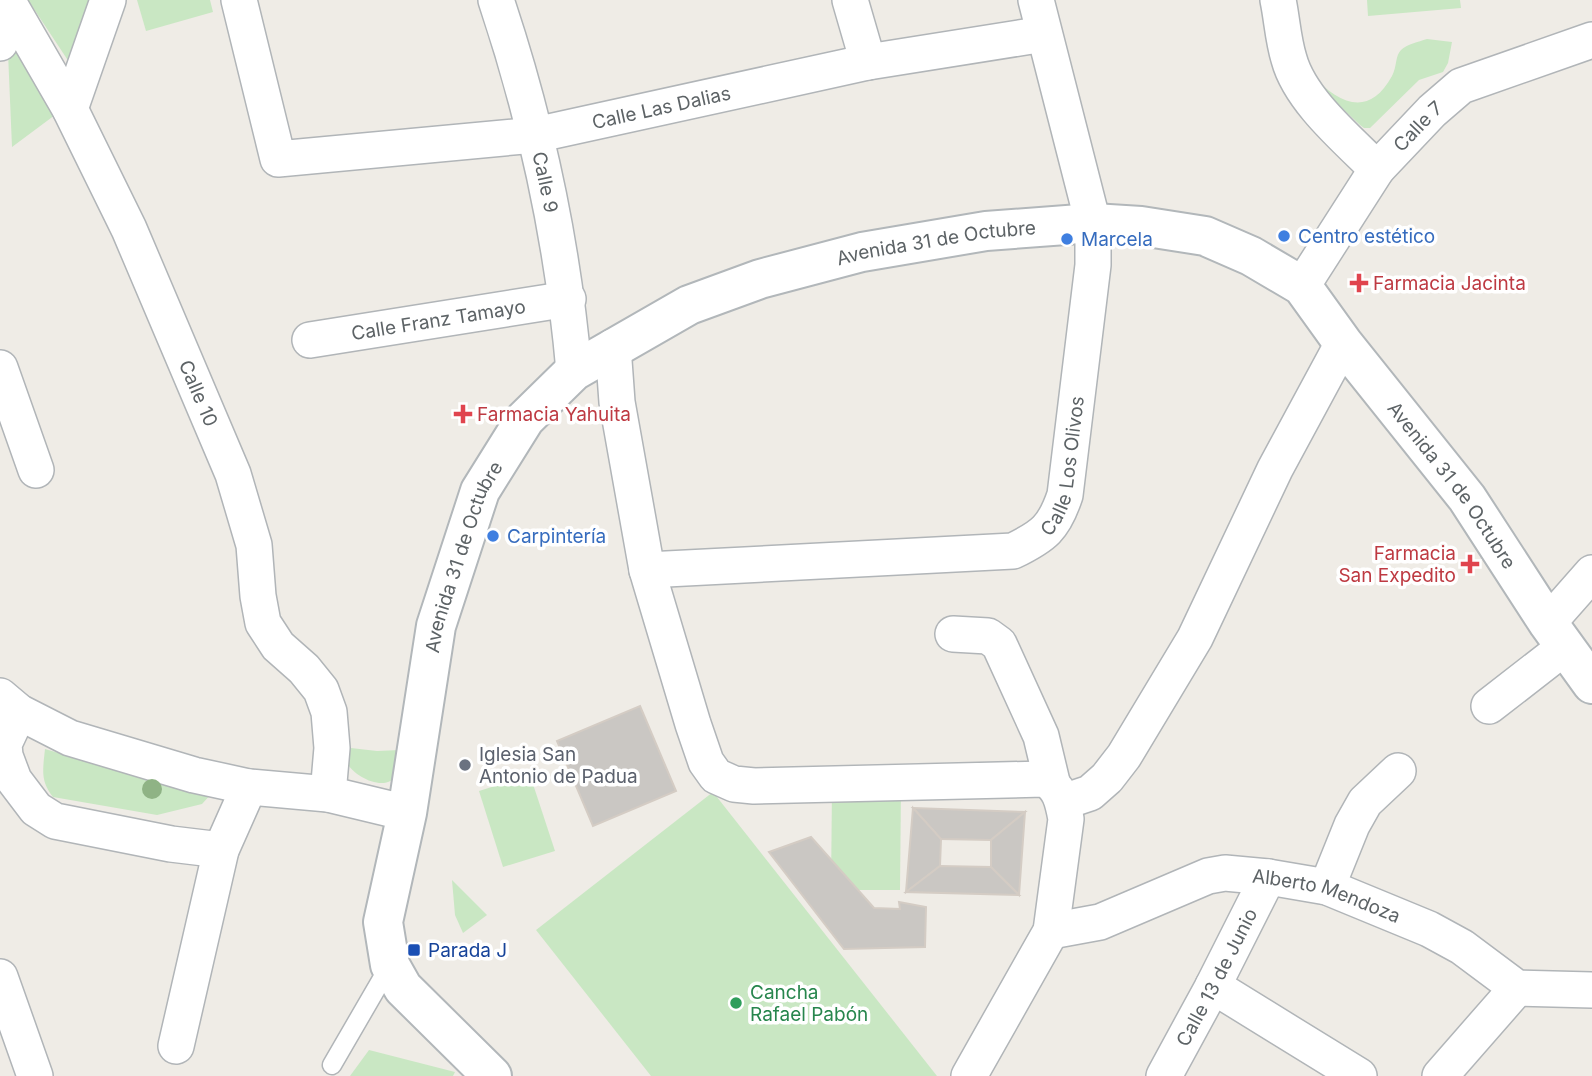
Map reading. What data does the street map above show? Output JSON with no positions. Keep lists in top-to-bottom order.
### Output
{
  "streets": {
    "main road": ["Avenida 31 de Octubre"],
    "street": [
      "Calle Las Dalias",
      "Calle 7",
      "Calle 9",
      "Calle Franz Tamayo",
      "Calle 10",
      "Calle Los Olivos",
      "Alberto Mendoza",
      "Calle 13 de Junio"
    ]
  },
  "crossings": [
    ["Calle Las Dalias", "Calle 9"],
    ["Calle Las Dalias", "Calle Los Olivos"],
    ["Calle 7", "Avenida 31 de Octubre"],
    ["Calle 9", "Avenida 31 de Octubre"],
    ["Calle 9", "Calle Franz Tamayo"],
    ["Avenida 31 de Octubre", "Calle Los Olivos"],
    ["Alberto Mendoza", "Calle 13 de Junio"]
  ],
  "places": {
    "other": [
      "Centro estético",
      "Marcela",
      "Carpintería",
      "Iglesia San Antonio de Padua",
      "Cancha Rafael Pabón"
    ],
    "health": ["Farmacia Jacinta", "Farmacia Yahuita", "Farmacia San Expedito"],
    "transit": ["Parada J"]
  }
}
